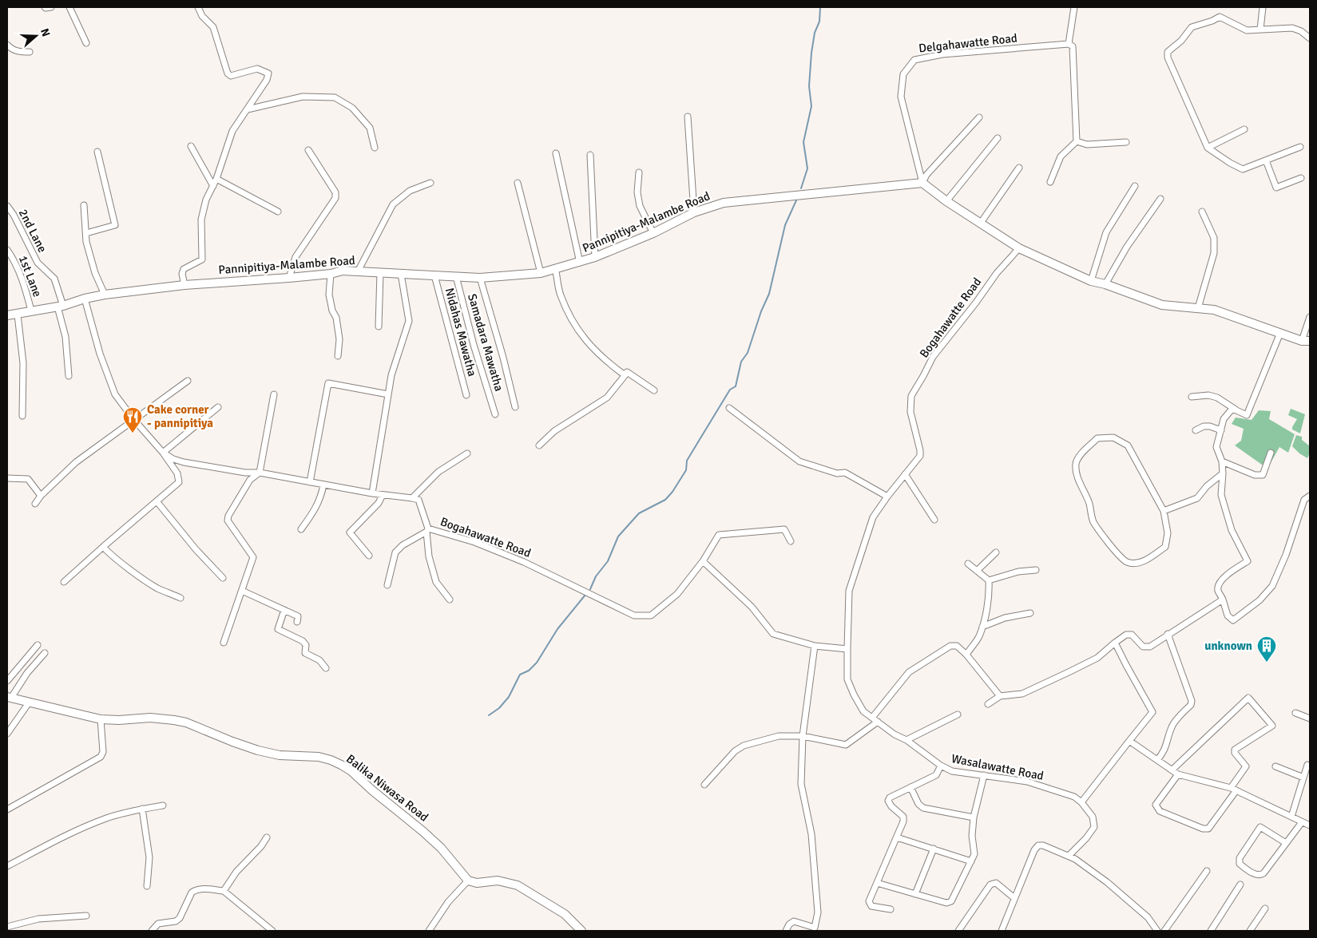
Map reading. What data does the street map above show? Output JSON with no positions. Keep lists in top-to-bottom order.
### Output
{
  "streets": {
    "street": [
      "Delgahawatte Road",
      "Pannipitiya-Malambe Road",
      "2nd Lane",
      "1st Lane",
      "Bogahawatte Road",
      "Nidahas Mawatha",
      "Samadara Mawatha",
      "Wasalawatte Road",
      "Balika Niwasa Road"
    ]
  },
  "crossings": [
    ["Delgahawatte Road", "Pannipitiya-Malambe Road"],
    ["Pannipitiya-Malambe Road", "2nd Lane"],
    ["Pannipitiya-Malambe Road", "1st Lane"],
    ["Pannipitiya-Malambe Road", "Nidahas Mawatha"],
    ["Pannipitiya-Malambe Road", "Samadara Mawatha"],
    ["Bogahawatte Road", "Wasalawatte Road"]
  ],
  "places": {
    "restaurant": ["Cake corner - pannipitiya"],
    "building": ["unknown"]
  },
  "north": "right"
}
